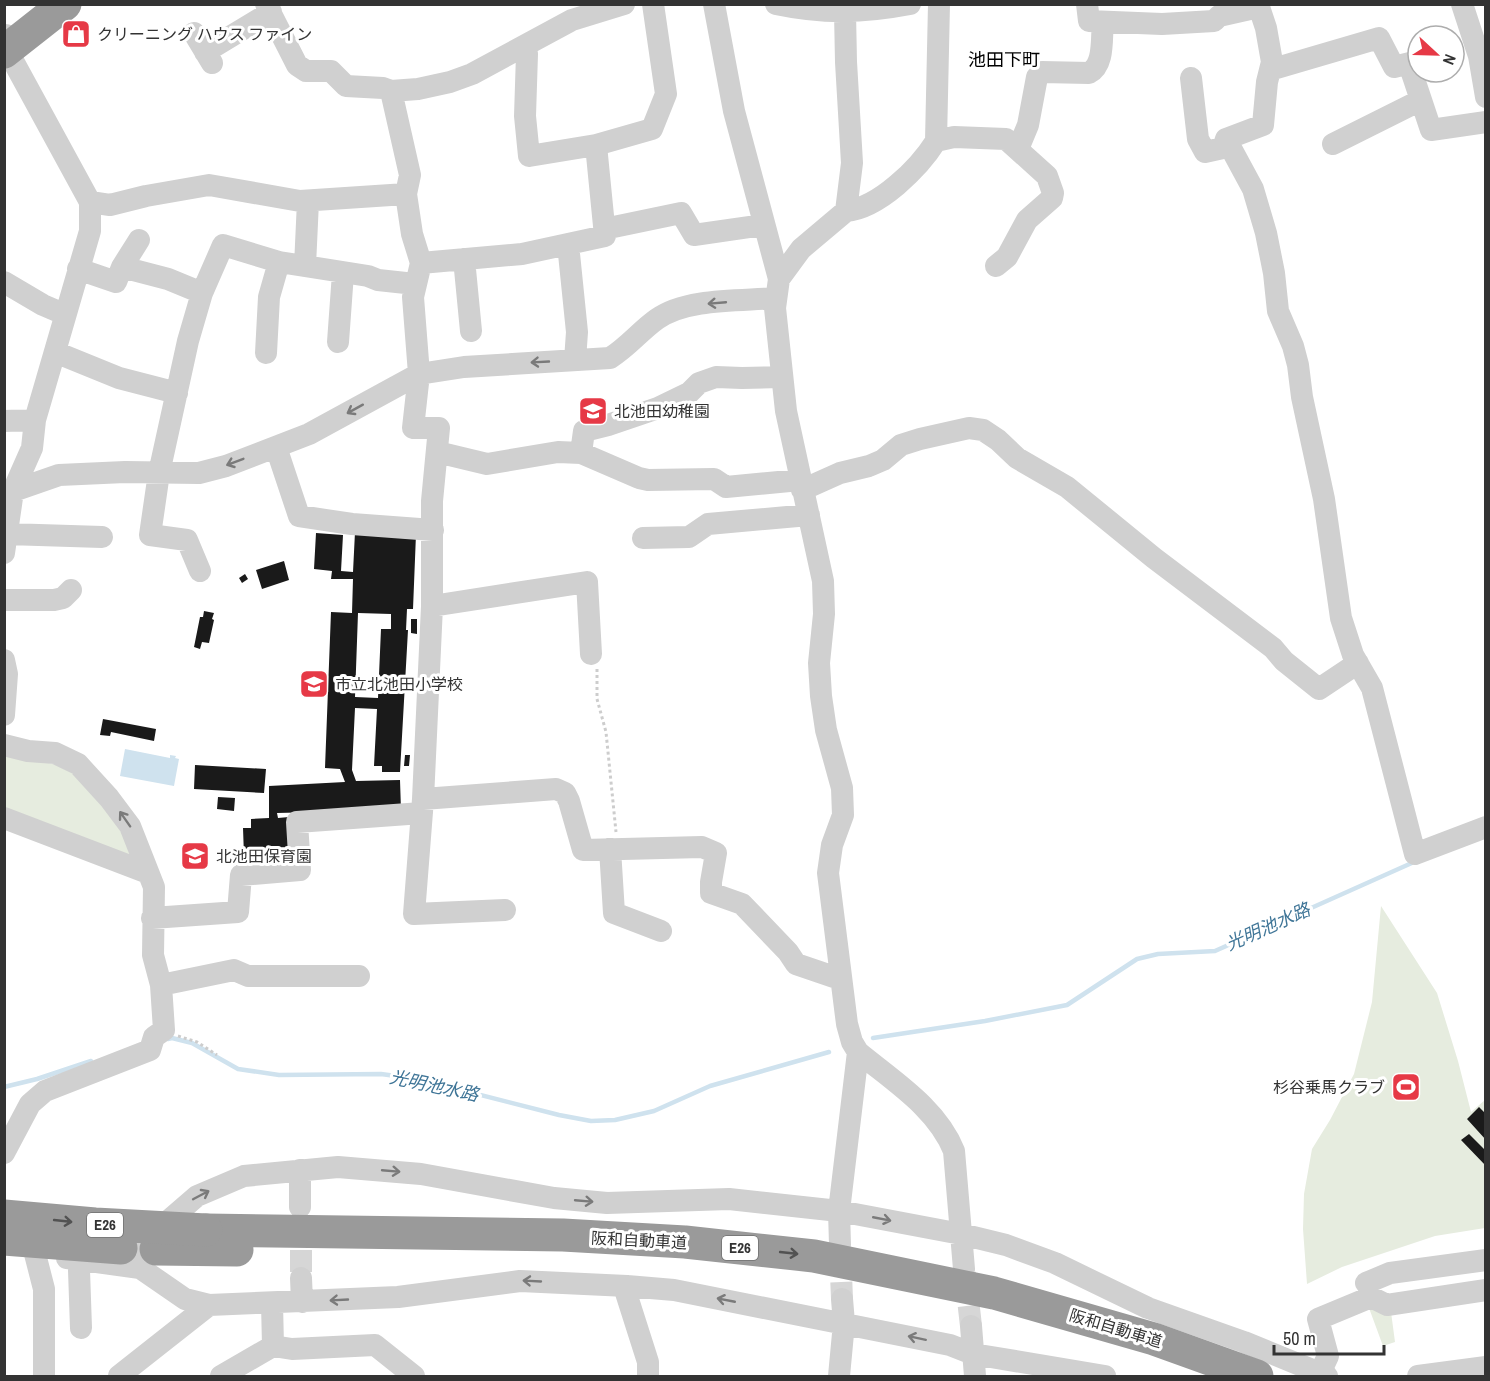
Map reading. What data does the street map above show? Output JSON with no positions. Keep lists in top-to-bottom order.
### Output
{
  "streets": {
    "highway": ["E26", "阪和自動車道"]
  },
  "districts": ["池田下町"],
  "water": ["光明池水路"],
  "places": {
    "shop": ["クリーニング ハウス ファイン"],
    "school or university": ["北池田幼稚園", "市立北池田小学校", "北池田保育園"],
    "sports": ["杉谷乗馬クラブ"]
  },
  "scale_bar": "50 m",
  "north": "right"
}
